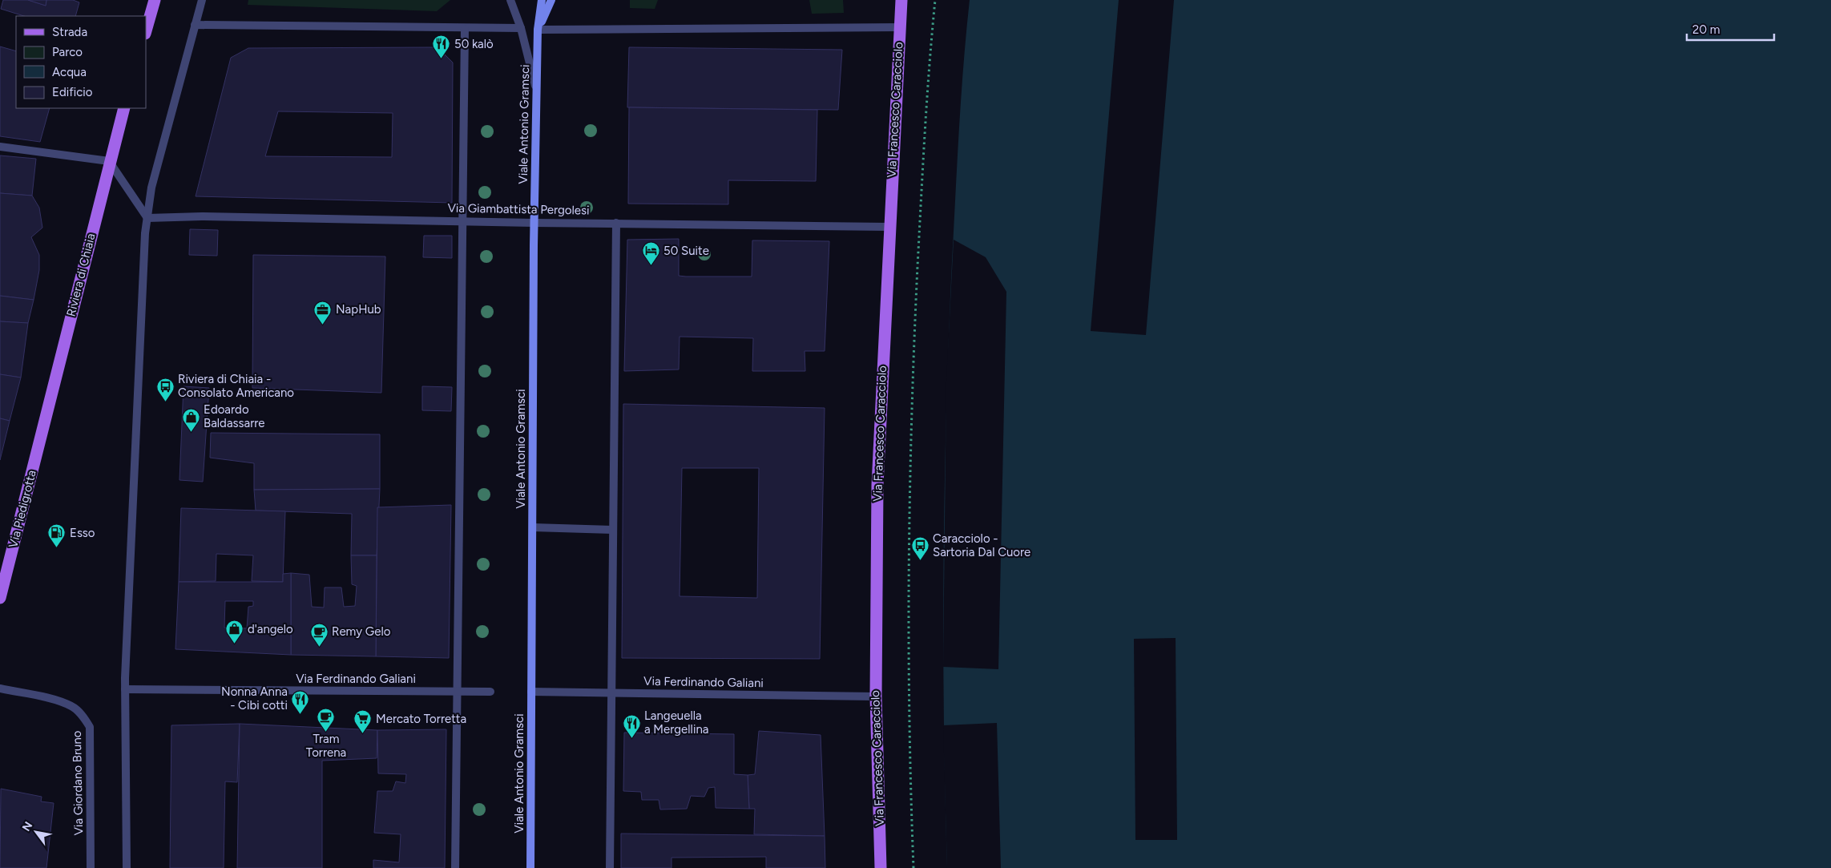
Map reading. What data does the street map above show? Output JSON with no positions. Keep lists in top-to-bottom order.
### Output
{
  "streets": {
    "main road": ["Via Francesco Caracciolo", "Riviera di Chiaia", "Via Piedigrotta"],
    "street": [
      "Viale Antonio Gramsci",
      "Via Giambattista Pergolesi",
      "Via Ferdinando Galiani",
      "Via Giordano Bruno"
    ]
  },
  "crossings": [
    ["Via Francesco Caracciolo", "Via Giambattista Pergolesi"],
    ["Via Francesco Caracciolo", "Via Ferdinando Galiani"],
    ["Viale Antonio Gramsci", "Via Giambattista Pergolesi"],
    ["Viale Antonio Gramsci", "Via Ferdinando Galiani"],
    ["Riviera di Chiaia", "Via Piedigrotta"]
  ],
  "places": {
    "restaurant": ["50 kalò", "Nonna Anna - Cibi cotti", "Langeuella a Mergellina"],
    "hotel": ["50 Suite"],
    "office": ["NapHub"],
    "bus stop": ["Riviera di Chiaia - Consolato Americano", "Caracciolo - Sartoria Dal Cuore"],
    "shop": ["Edoardo Baldassarre", "d'angelo"],
    "fuel station": ["Esso"],
    "cafe": ["Remy Gelo", "Tram Torrena"],
    "supermarket": ["Mercato Torretta"]
  },
  "legend": [
    "Strada",
    "Parco",
    "Acqua",
    "Edificio"
  ],
  "scale_bar": "20 m",
  "north": "top left"
}
